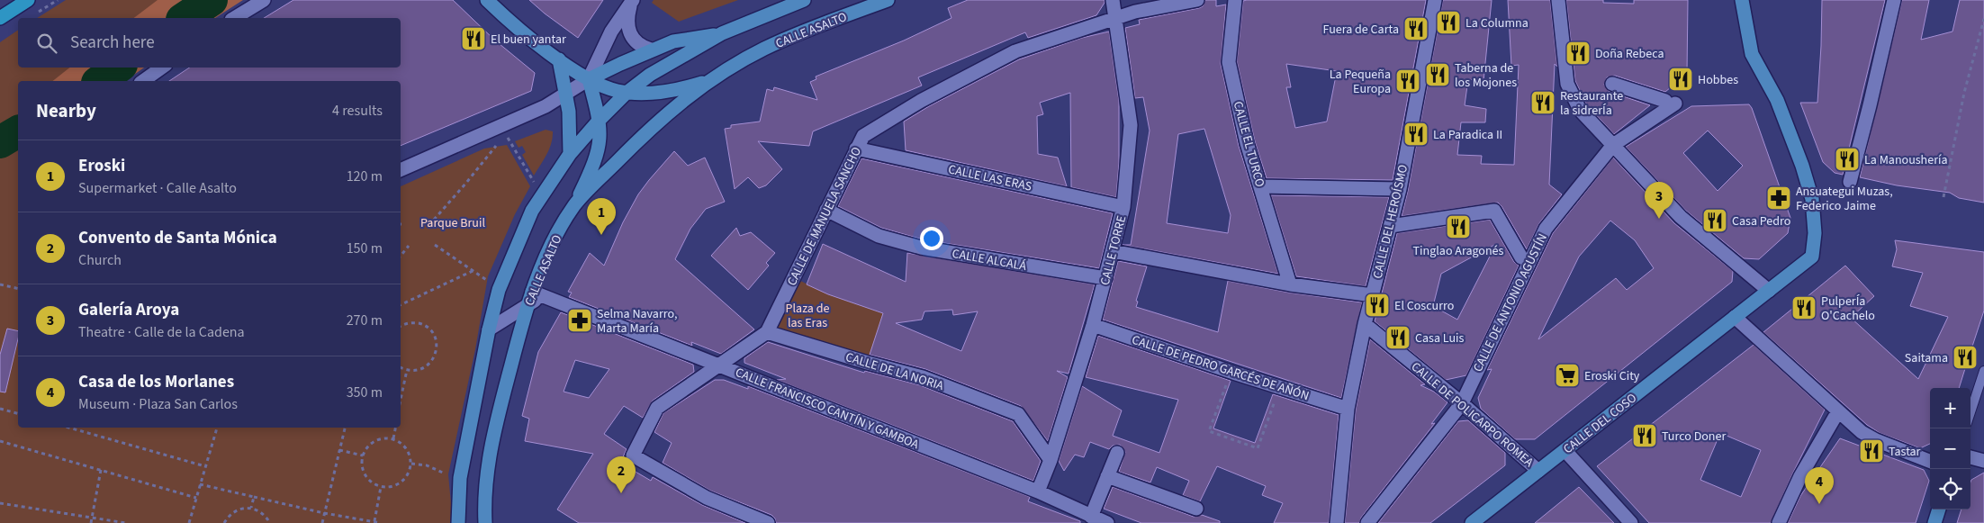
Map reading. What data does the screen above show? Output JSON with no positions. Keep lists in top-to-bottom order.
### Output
{
  "streets": {
    "main road": ["CALLE ASALTO", "CALLE DEL COSO"],
    "street": [
      "CALLE EL TURCO",
      "CALLE LAS ERAS",
      "CALLE DE MANUELA SANCHO",
      "CALLE DEL HEROÍSMO",
      "CALLE TORRE",
      "CALLE ALCALÁ",
      "CALLE DE ANTONIO AGUSTÍN",
      "CALLE DE PEDRO GARCÉS DE AÑÓN",
      "CALLE DE LA NORIA",
      "CALLE FRANCISCO CANTÍN Y GAMBOA",
      "CALLE DE POLICARPO ROMEA"
    ]
  },
  "crossings": [
    ["CALLE ASALTO", "CALLE FRANCISCO CANTÍN Y GAMBOA"],
    ["CALLE LAS ERAS", "CALLE DE MANUELA SANCHO"],
    ["CALLE LAS ERAS", "CALLE TORRE"],
    ["CALLE DE MANUELA SANCHO", "CALLE TORRE"],
    ["CALLE DE MANUELA SANCHO", "CALLE ALCALÁ"],
    ["CALLE DE MANUELA SANCHO", "CALLE DE LA NORIA"],
    ["CALLE DE MANUELA SANCHO", "CALLE FRANCISCO CANTÍN Y GAMBOA"],
    ["CALLE DEL HEROÍSMO", "CALLE DE PEDRO GARCÉS DE AÑÓN"],
    ["CALLE DEL HEROÍSMO", "CALLE DE POLICARPO ROMEA"],
    ["CALLE TORRE", "CALLE ALCALÁ"],
    ["CALLE TORRE", "CALLE DE PEDRO GARCÉS DE AÑÓN"],
    ["CALLE TORRE", "CALLE DE LA NORIA"],
    ["CALLE TORRE", "CALLE FRANCISCO CANTÍN Y GAMBOA"],
    ["CALLE DE ANTONIO AGUSTÍN", "CALLE DE POLICARPO ROMEA"],
    ["CALLE DE POLICARPO ROMEA", "CALLE DEL COSO"]
  ],
  "parks": ["Parque Bruil", "Plaza de las Eras"],
  "places": {
    "restaurant": [
      "La Columna",
      "Fuera de Carta",
      "El buen yantar",
      "Doña Rebeca",
      "Taberna de los Mojones",
      "Hobbes",
      "La Pequeña Europa",
      "Restaurante la sidrerÍa",
      "La Paradica II",
      "La Manoushería",
      "Casa Pedro",
      "Tinglao Aragonés",
      "El Coscurro",
      "PulperÍa O'Cachelo",
      "Casa Luis",
      "Saitama",
      "Turco Doner",
      "Tastar"
    ],
    "pharmacy": ["Ansuategui Muzas, Federico Jaime", "Selma Navarro, Marta María"],
    "supermarket": ["Eroski City"]
  },
  "page": {
    "search": "Search here",
    "heading": ["Nearby", "4 results"],
    "list": [
      {
        "mark": "1",
        "name": "Eroski",
        "note": "Supermarket · Calle Asalto",
        "value": "120 m"
      },
      {
        "mark": "2",
        "name": "Convento de Santa Mónica",
        "note": "Church",
        "value": "150 m"
      },
      {
        "mark": "3",
        "name": "Galería Aroya",
        "note": "Theatre · Calle de la Cadena",
        "value": "270 m"
      },
      {
        "mark": "4",
        "name": "Casa de los Morlanes",
        "note": "Museum · Plaza San Carlos",
        "value": "350 m"
      }
    ],
    "pins": [
      "3",
      "1",
      "2",
      "4"
    ],
    "map_buttons": ["+", "−"]
  }
}
